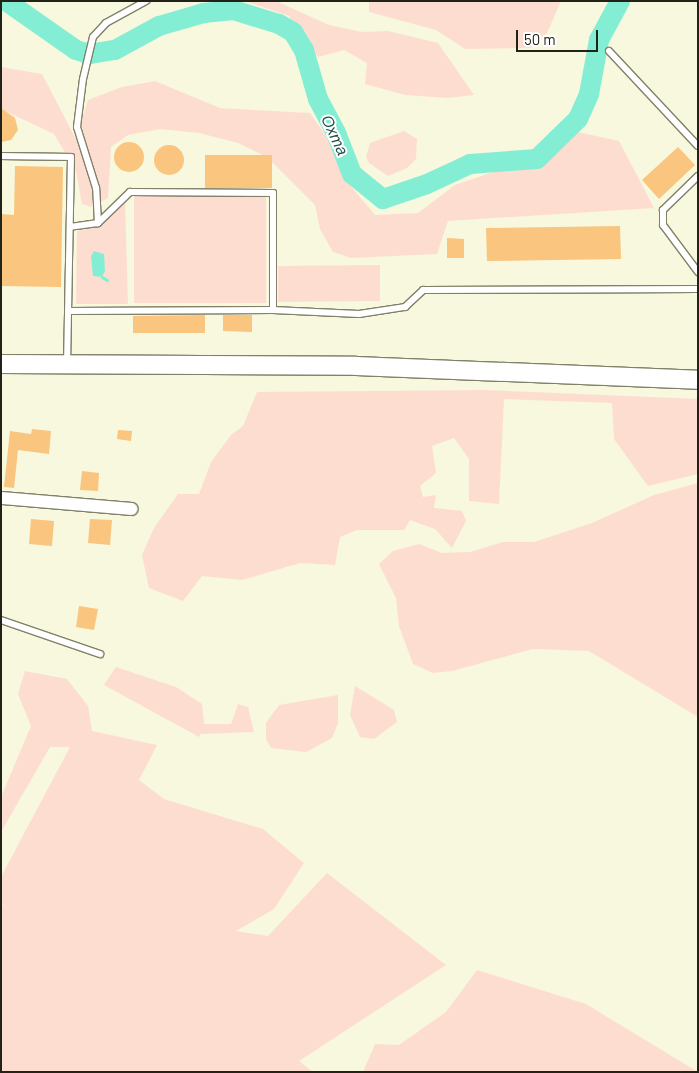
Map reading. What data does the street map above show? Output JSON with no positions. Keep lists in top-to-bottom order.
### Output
{
  "water": ["Охта"],
  "scale_bar": "50 m"
}
